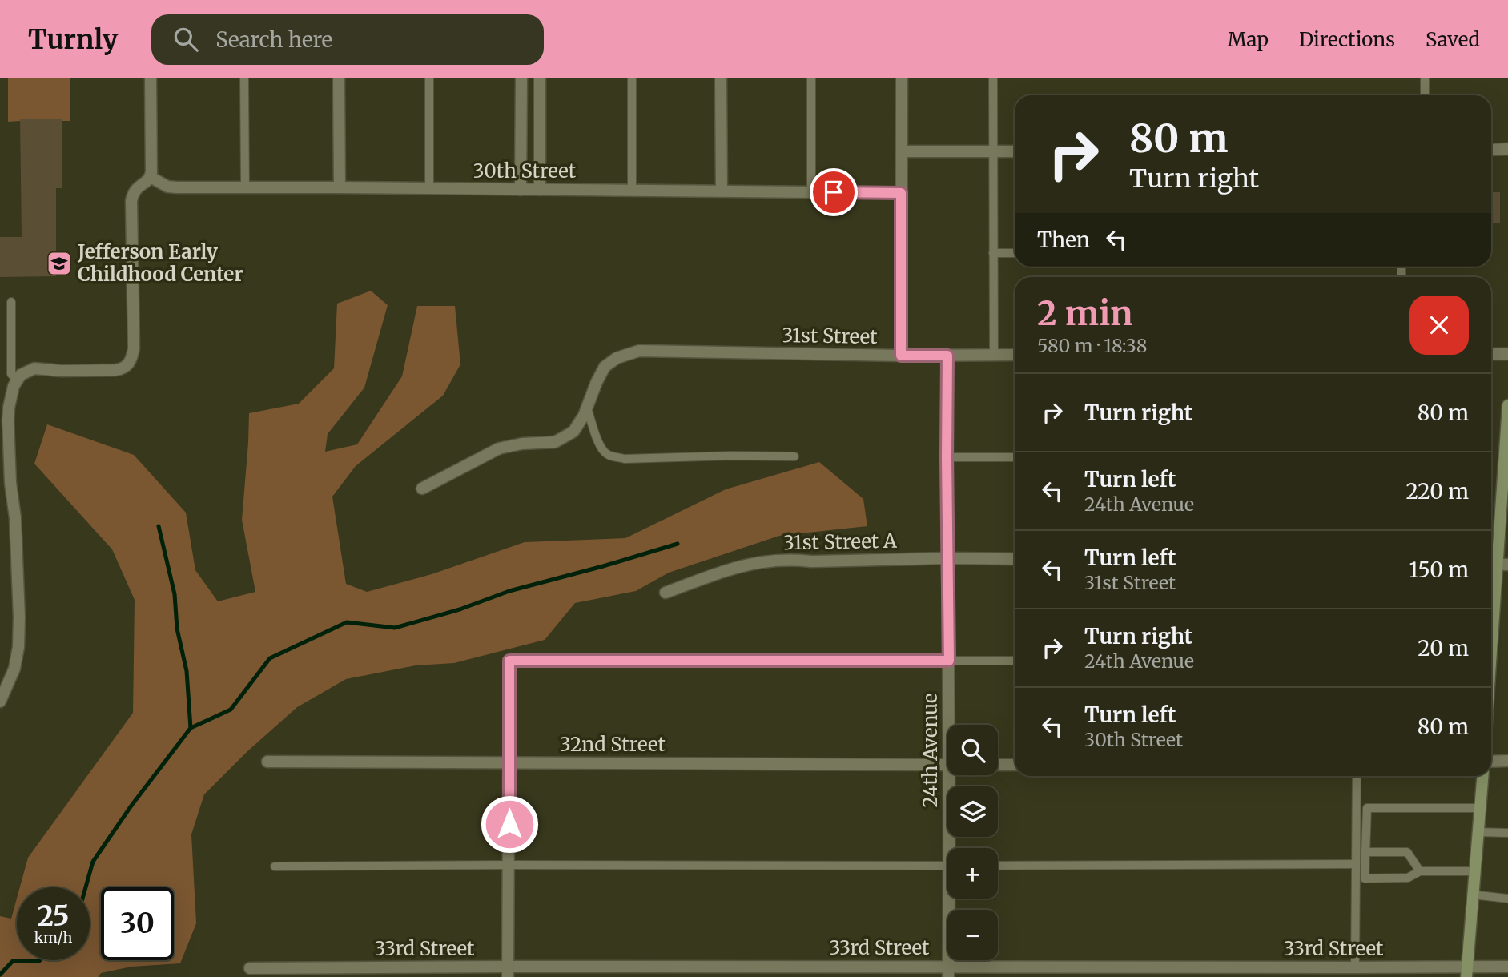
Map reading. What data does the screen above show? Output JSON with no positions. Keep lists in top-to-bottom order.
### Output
{
  "streets": {
    "street": [
      "30th Street",
      "31st Street",
      "31st Street A",
      "32nd Street",
      "24th Avenue",
      "33rd Street"
    ]
  },
  "crossings": [
    ["31st Street", "24th Avenue"],
    ["31st Street A", "24th Avenue"],
    ["24th Avenue", "33rd Street"]
  ],
  "places": {
    "school or university": ["Jefferson Early Childhood Center"]
  },
  "page": {
    "header": "Turnly",
    "search": "Search here",
    "nav": ["Map", "Directions", "Saved"],
    "turn": ["80 m", "Turn right"],
    "then": "Then",
    "heading": ["2 min", "580 m · 18:38"],
    "list": [
      {
        "name": "Turn right",
        "value": "80 m"
      },
      {
        "name": "Turn left",
        "note": "24th Avenue",
        "value": "220 m"
      },
      {
        "name": "Turn left",
        "note": "31st Street",
        "value": "150 m"
      },
      {
        "name": "Turn right",
        "note": "24th Avenue",
        "value": "20 m"
      },
      {
        "name": "Turn left",
        "note": "30th Street",
        "value": "80 m"
      }
    ],
    "map_buttons": ["+", "−"],
    "speed": "25 km/h",
    "limit": "30"
  }
}
